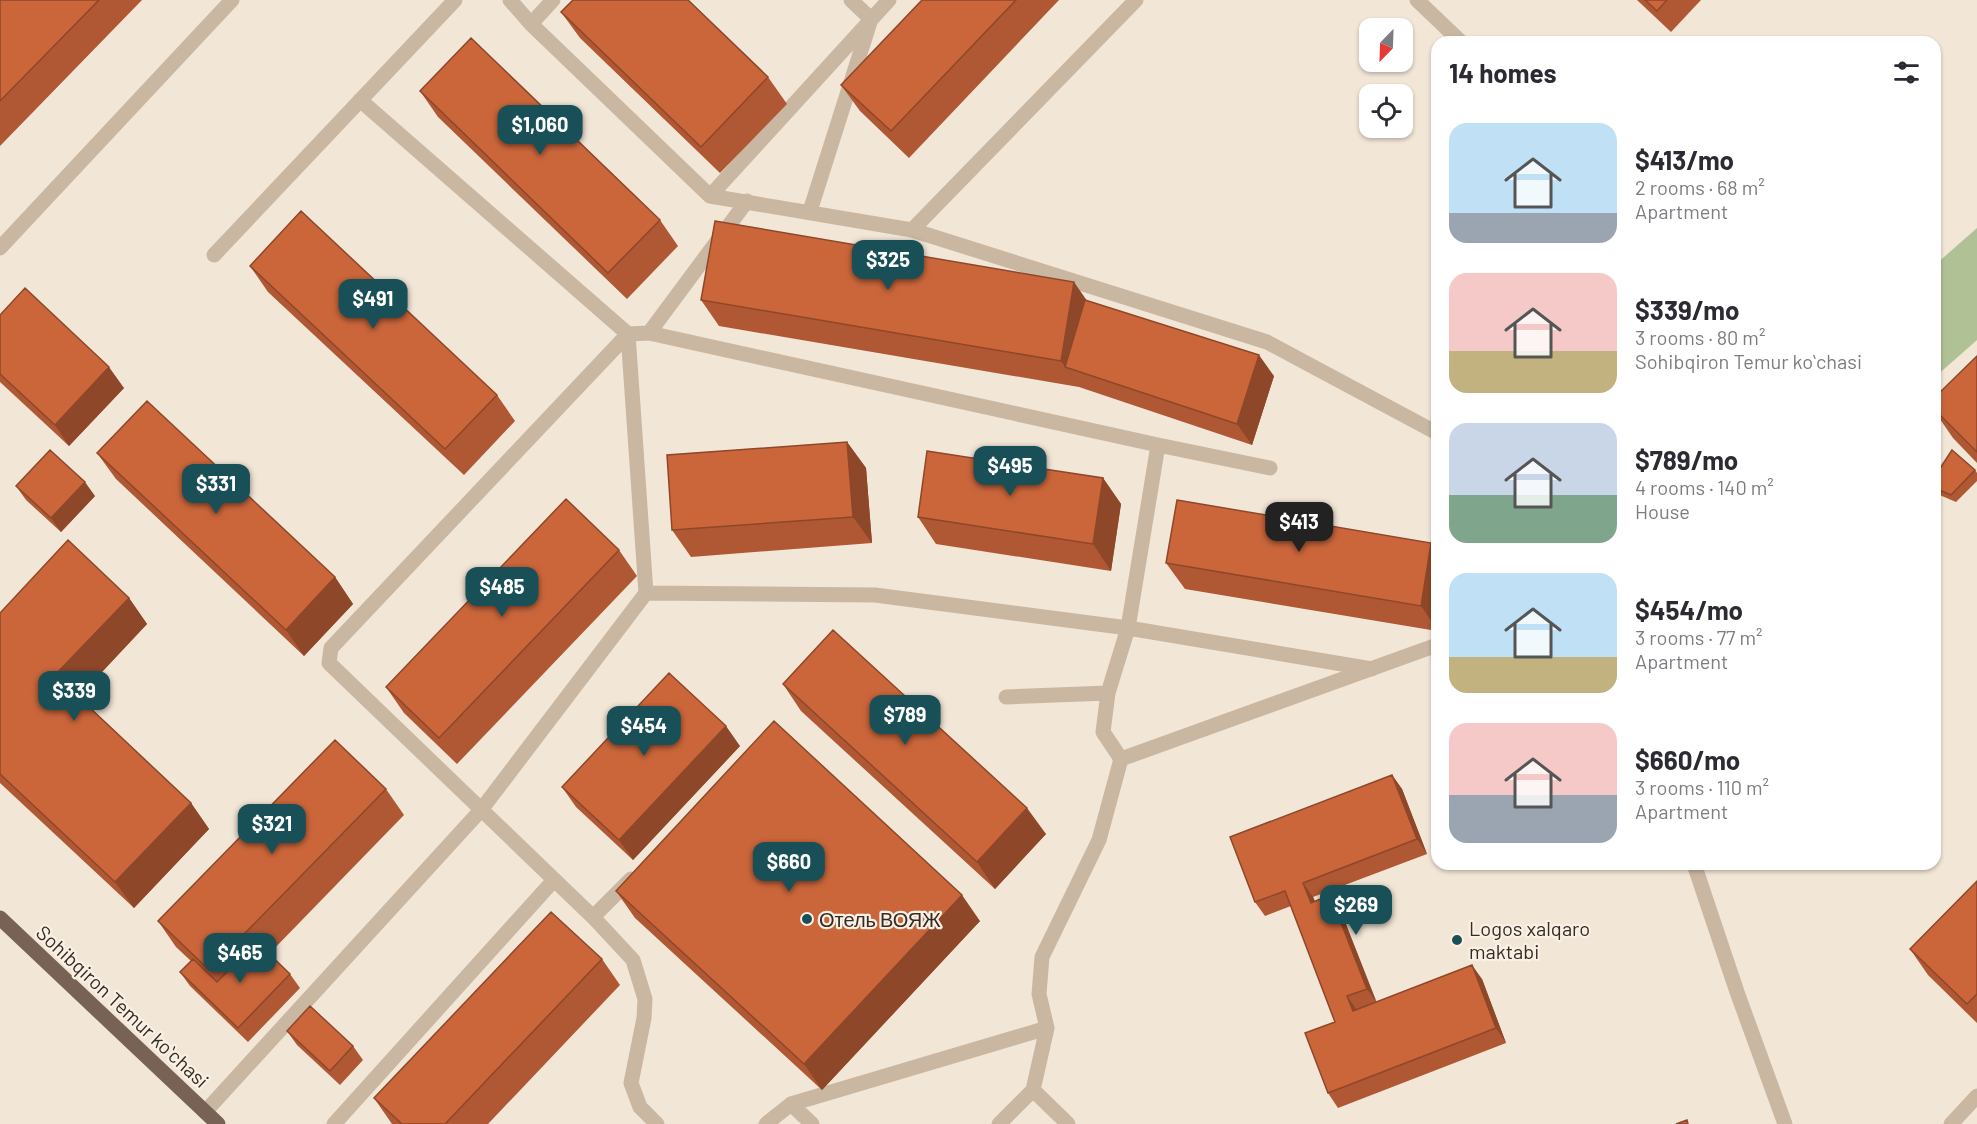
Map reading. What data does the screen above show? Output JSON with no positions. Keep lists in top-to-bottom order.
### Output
{
  "streets": {
    "main road": ["Sohibqiron Temur koʻchasi"]
  },
  "places": ["Отель ВОЯЖ", "Logos xalqaro maktabi"],
  "north": "bottom left",
  "page": {
    "heading": "14 homes",
    "price": [
      "$1,060",
      "$325",
      "$491",
      "$495",
      "$331",
      "$413",
      "$485",
      "$339",
      "$789",
      "$454",
      "$321",
      "$660",
      "$269",
      "$465"
    ],
    "list": [
      {
        "name": "$413/mo",
        "note": "2 rooms · 68 m² · Apartment"
      },
      {
        "name": "$339/mo",
        "note": "3 rooms · 80 m² · Sohibqiron Temur koʻchasi"
      },
      {
        "name": "$789/mo",
        "note": "4 rooms · 140 m² · House"
      },
      {
        "name": "$454/mo",
        "note": "3 rooms · 77 m² · Apartment"
      },
      {
        "name": "$660/mo",
        "note": "3 rooms · 110 m² · Apartment"
      }
    ]
  }
}
